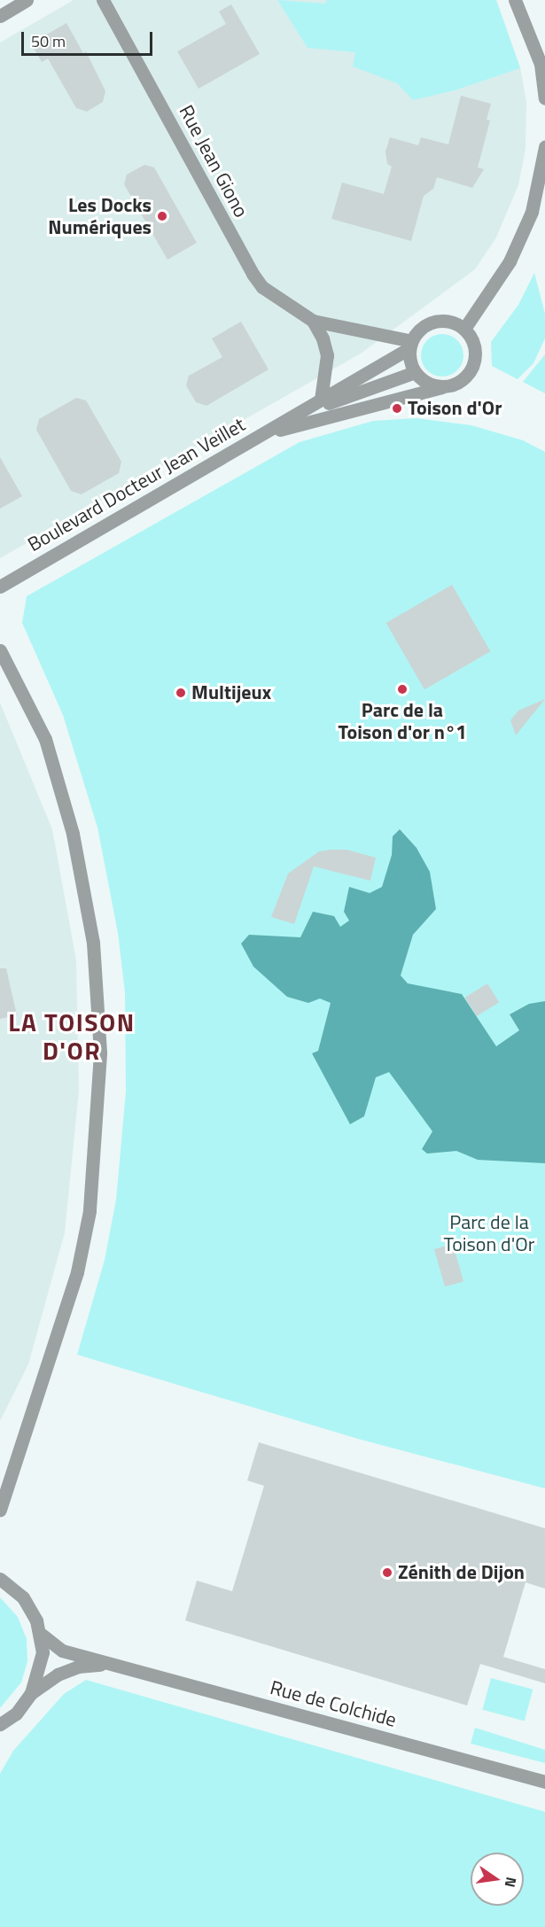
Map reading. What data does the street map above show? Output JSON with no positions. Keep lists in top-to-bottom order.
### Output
{
  "streets": {
    "street": ["Rue Jean Giono", "Boulevard Docteur Jean Veillet", "Rue de Colchide"]
  },
  "crossings": [
    ["Rue Jean Giono", "Boulevard Docteur Jean Veillet"]
  ],
  "districts": ["LA TOISON D'OR"],
  "parks": ["Parc de la Toison d'Or"],
  "places": [
    "Les Docks Numériques",
    "Toison d'Or",
    "Parc de la Toison d'or n°1",
    "Multijeux",
    "Zénith de Dijon"
  ],
  "scale_bar": "50 m",
  "north": "right"
}
